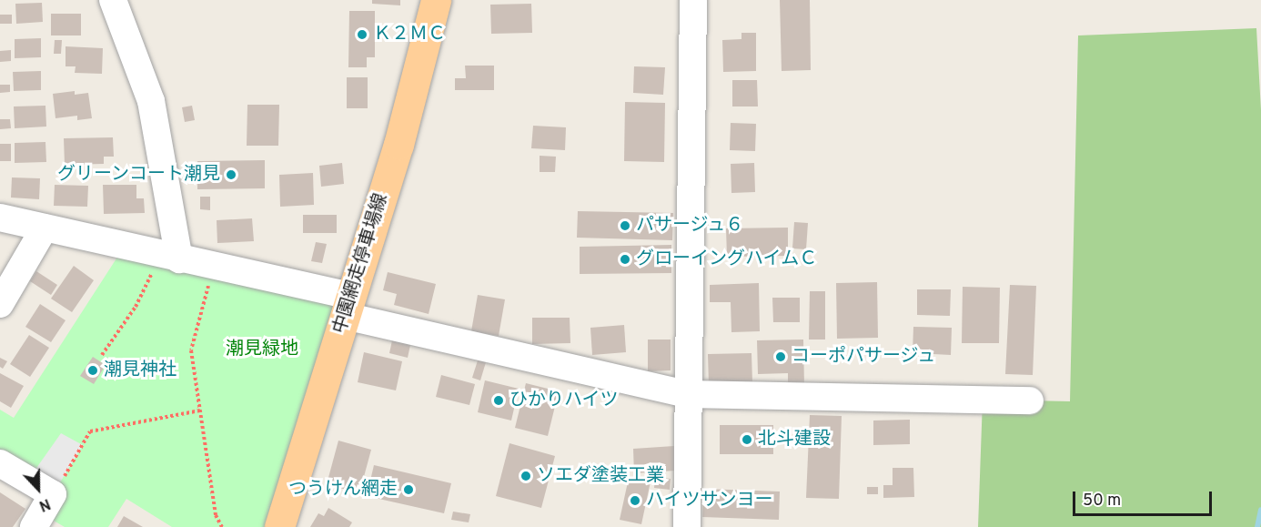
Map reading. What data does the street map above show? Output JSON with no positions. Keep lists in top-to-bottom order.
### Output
{
  "streets": {
    "main road": ["中園網走停車場線"]
  },
  "parks": ["潮見緑地"],
  "places": [
    "Ｋ２ＭＣ",
    "グリーンコート潮見",
    "パサージュ６",
    "グローイングハイムＣ",
    "コーポパサージュ",
    "潮見神社",
    "ひかりハイツ",
    "北斗建設",
    "ソエダ塗装工業",
    "つうけん網走",
    "ハイツサンヨー"
  ],
  "scale_bar": "50 m",
  "north": "bottom"
}
